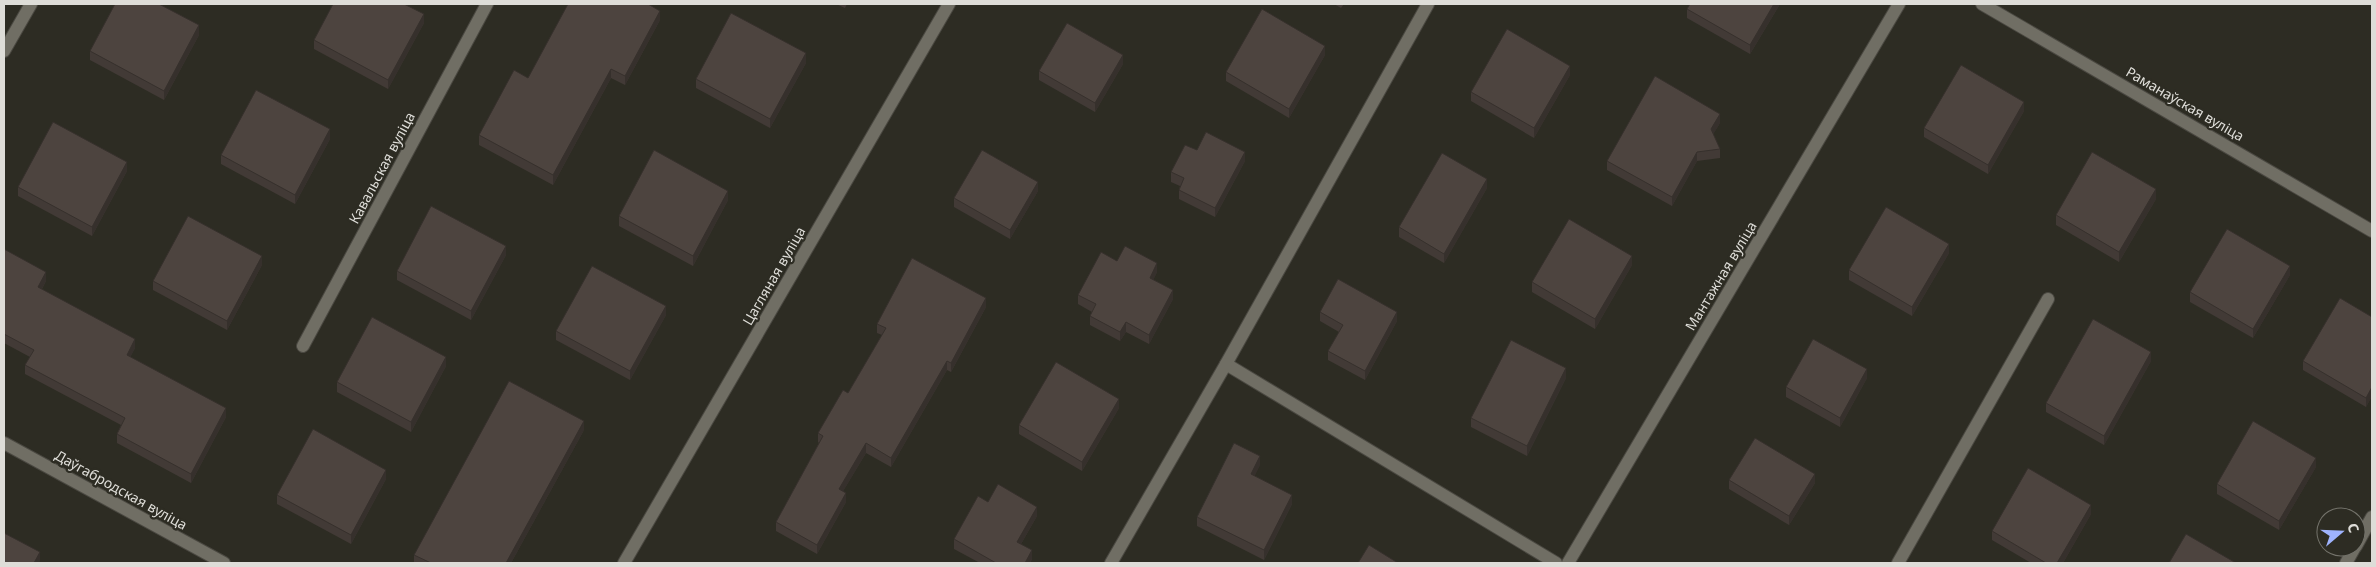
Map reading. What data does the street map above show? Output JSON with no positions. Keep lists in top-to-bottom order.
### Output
{
  "streets": {
    "street": [
      "Раманаўская вуліца",
      "Кавальская вуліца",
      "Цагляная вуліца",
      "Мантажная вуліца",
      "Даўгабродская вуліца"
    ]
  },
  "north": "right"
}
